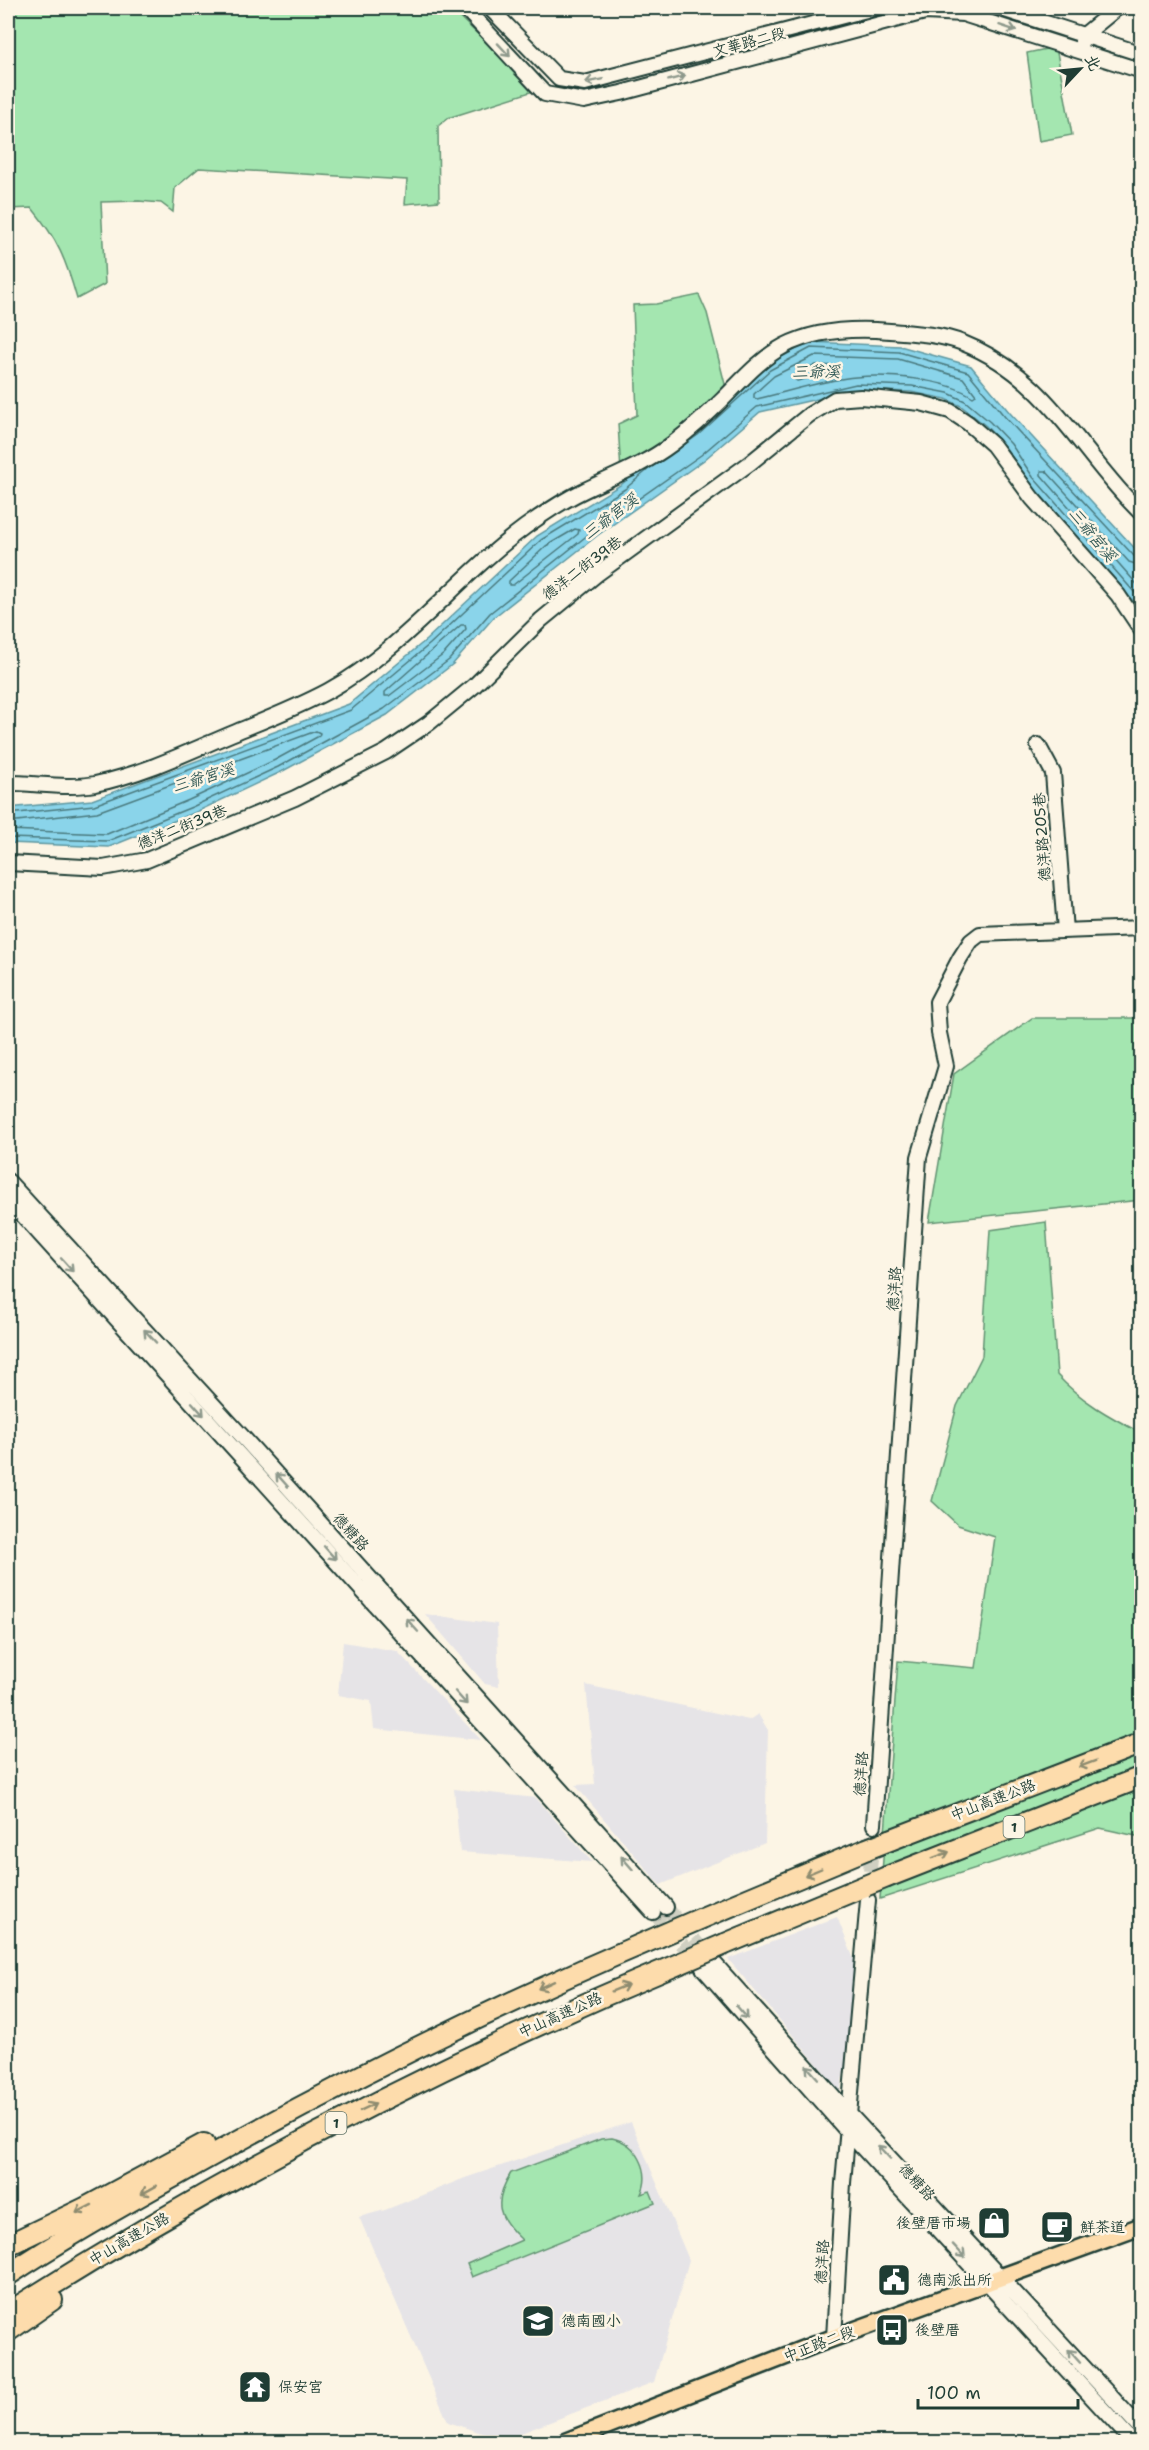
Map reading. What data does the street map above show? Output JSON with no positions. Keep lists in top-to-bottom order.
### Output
{
  "streets": {
    "highway": ["中山高速公路", "1"],
    "main road": ["中正路二段"],
    "street": [
      "文華路二段",
      "德洋二街39巷",
      "德洋路205巷",
      "德洋路",
      "德糖路"
    ]
  },
  "crossings": [
    ["德洋路205巷", "德洋路"],
    ["德洋路", "德糖路"],
    ["德洋路", "中山高速公路"],
    ["德洋路", "中正路二段"],
    ["德糖路", "中正路二段"]
  ],
  "water": ["三爺溪", "三爺宮溪"],
  "places": {
    "shop": ["後壁厝市場"],
    "cafe": ["鮮茶道"],
    "public building": ["德南派出所"],
    "school or university": ["德南國小"],
    "bus stop": ["後壁厝"],
    "temple": ["保安宮"]
  },
  "scale_bar": "100 m",
  "north": "top right"
}
